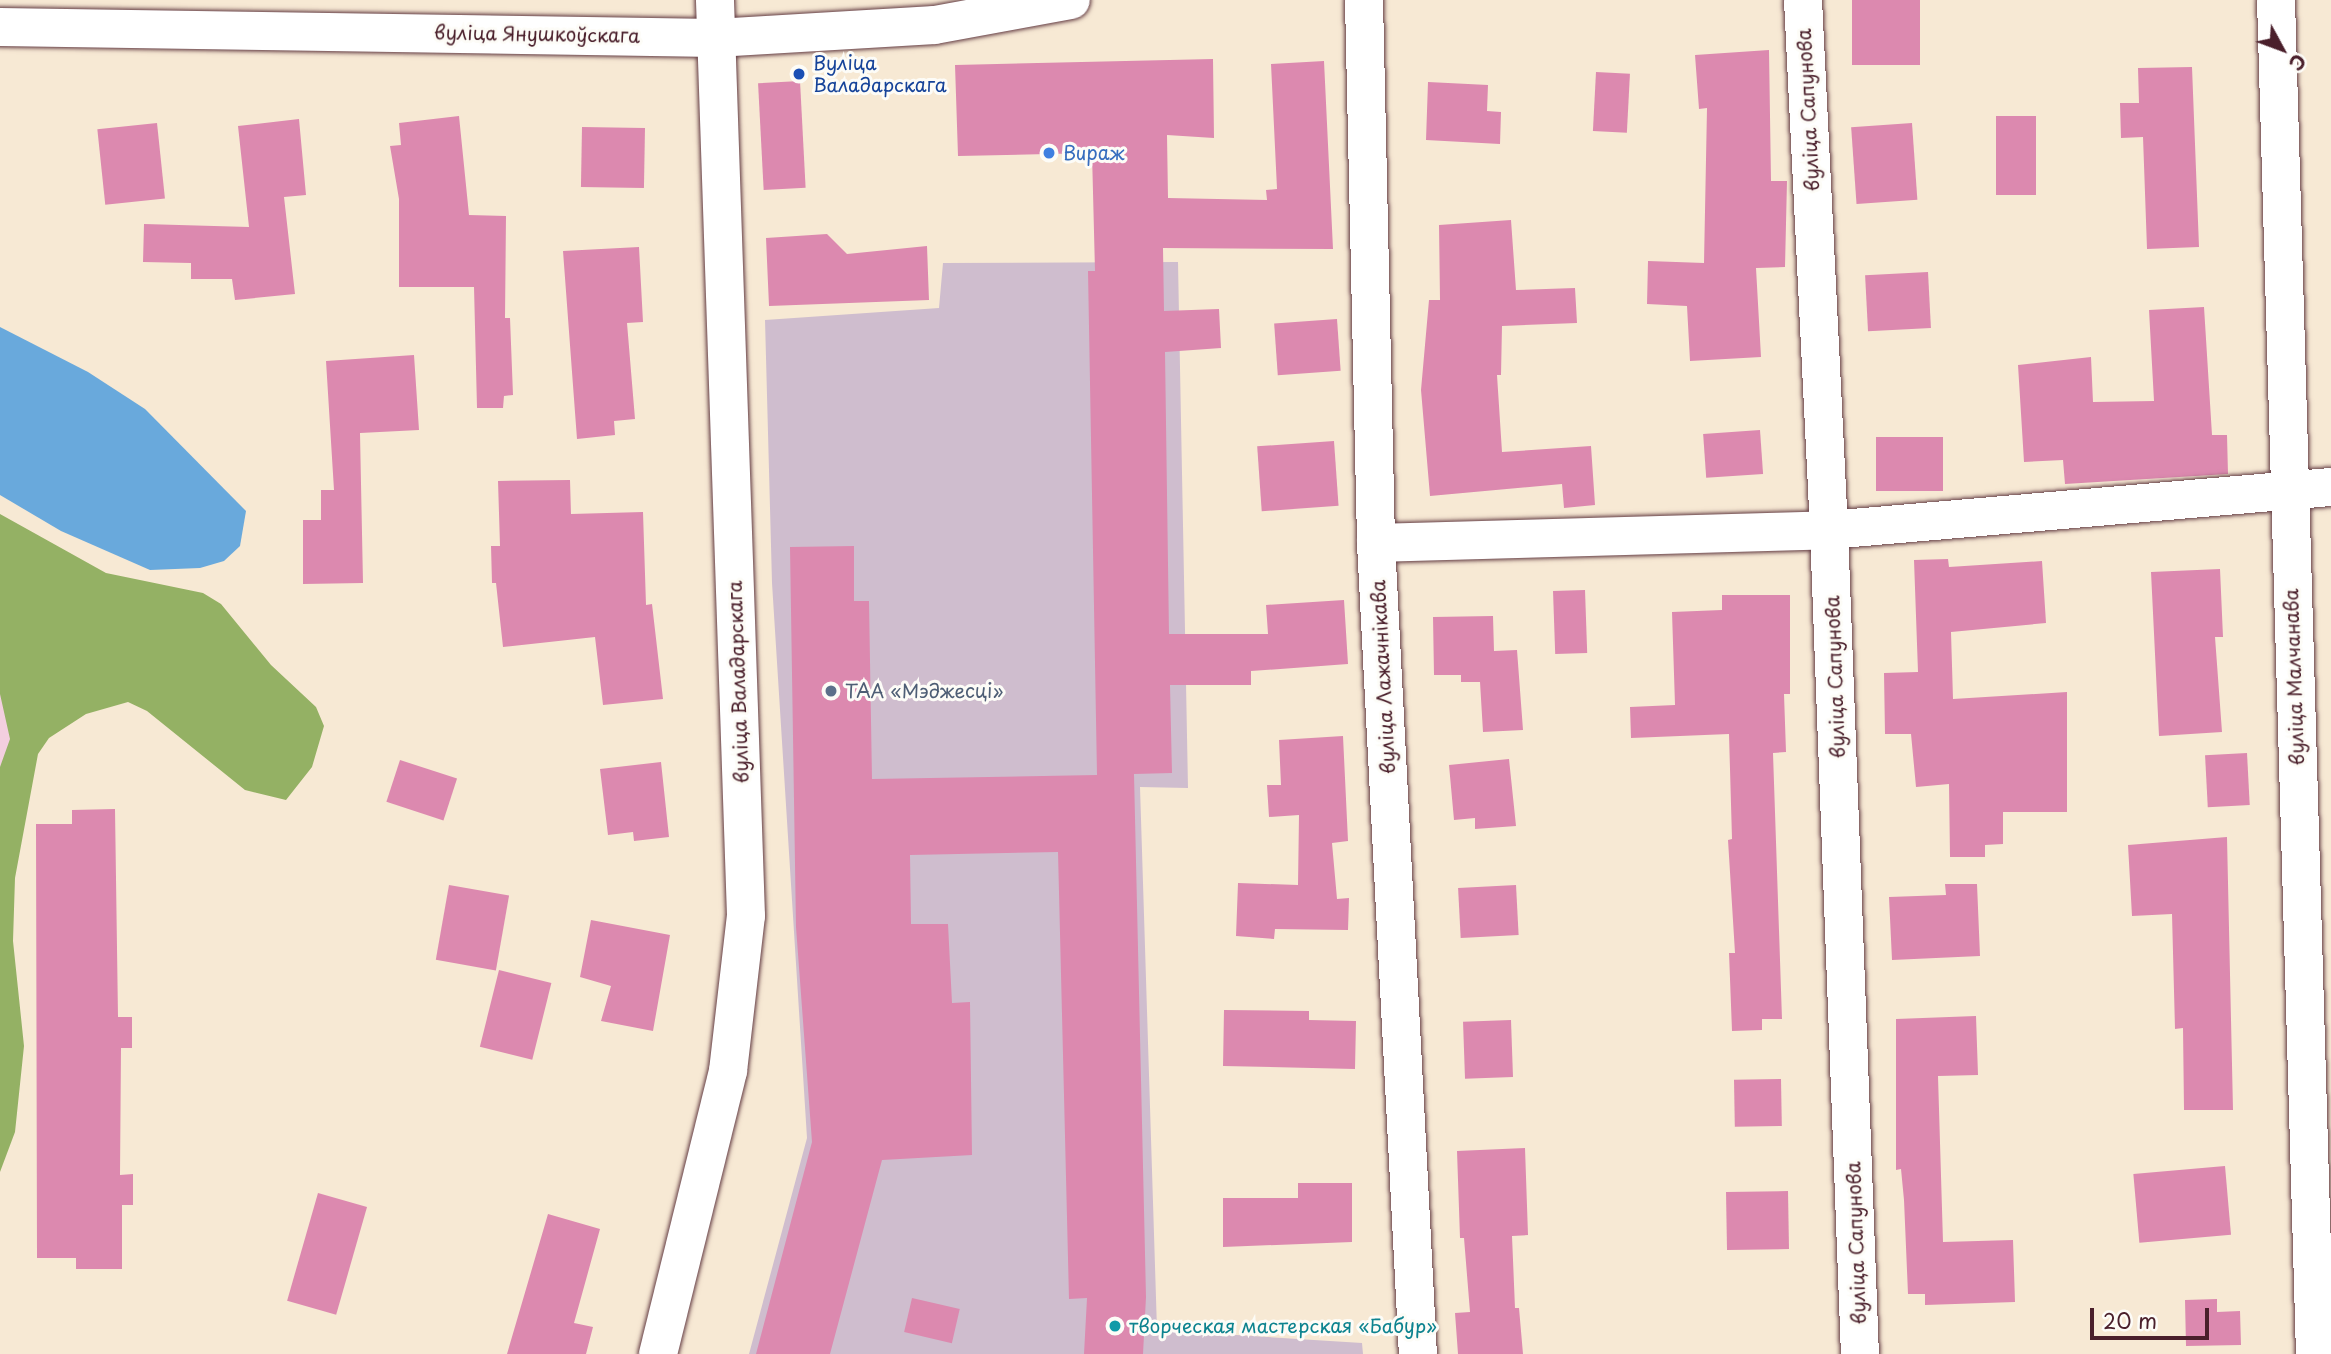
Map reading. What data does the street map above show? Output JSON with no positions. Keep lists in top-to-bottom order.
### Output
{
  "streets": {
    "street": [
      "вуліца Янушкоўскага",
      "вуліца Сапунова",
      "вуліца Лажачнікава",
      "вуліца Малчанава",
      "вуліца Валадарскага"
    ]
  },
  "crossings": [
    ["вуліца Янушкоўскага", "вуліца Валадарскага"]
  ],
  "places": [
    "Вуліца Валадарскага",
    "Вираж",
    "ТАА «Мэджесці»",
    "творческая мастерская «Бабур»"
  ],
  "scale_bar": "20 m",
  "north": "bottom right"
}
